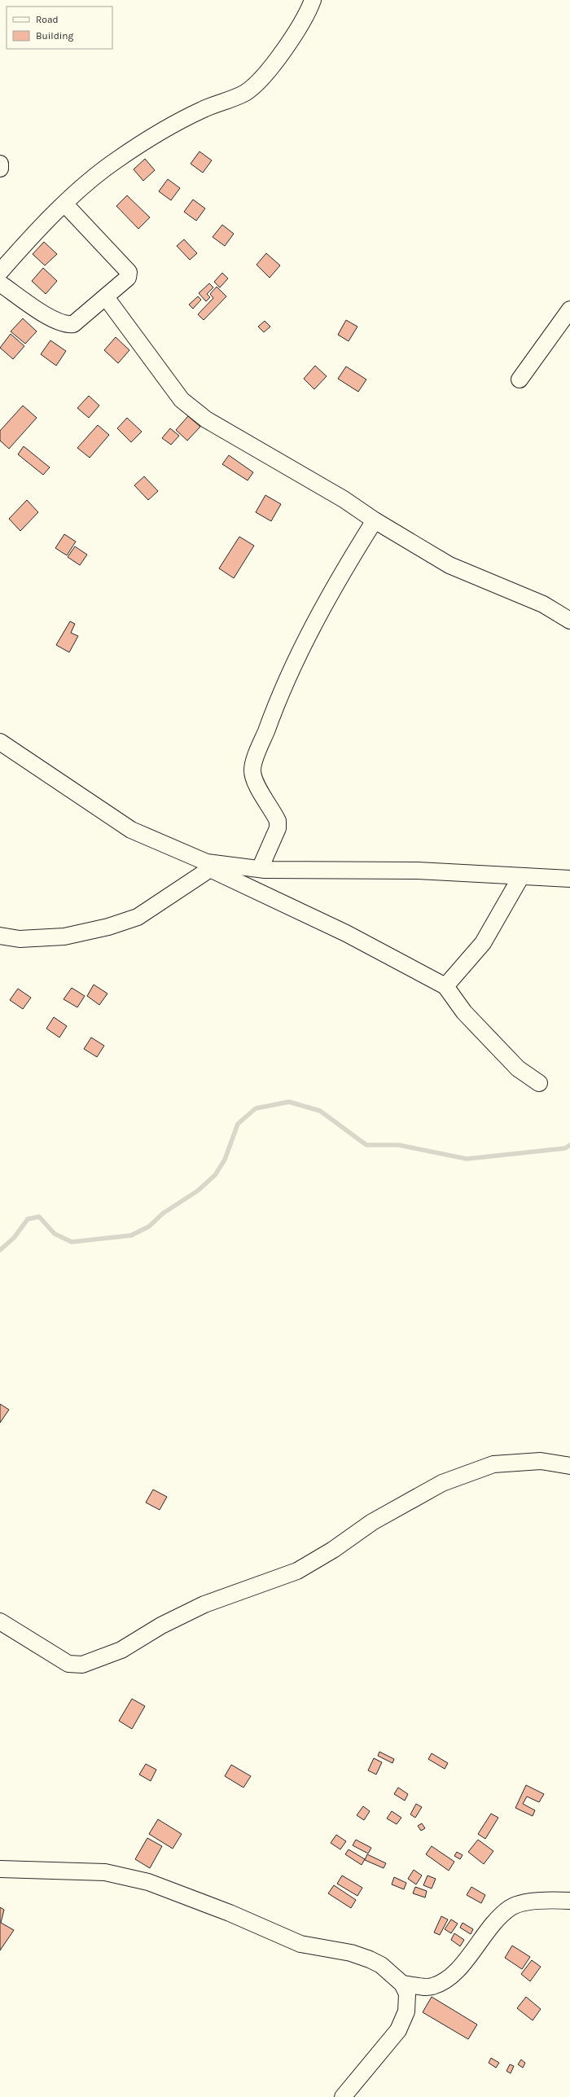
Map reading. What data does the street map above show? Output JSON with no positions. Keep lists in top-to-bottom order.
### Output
{
  "legend": ["Road", "Building"]
}
